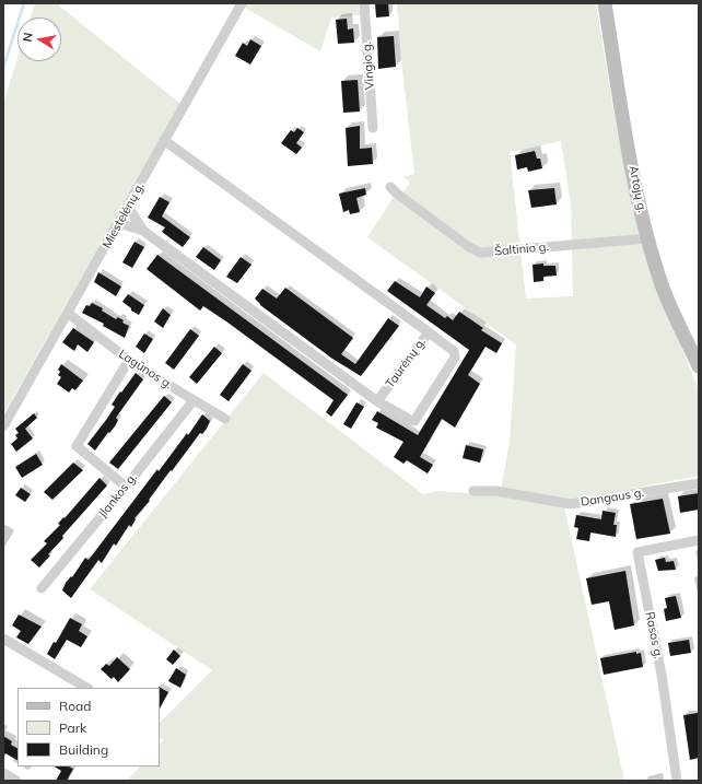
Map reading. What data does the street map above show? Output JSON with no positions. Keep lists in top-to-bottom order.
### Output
{
  "streets": {
    "main road": ["Artojų g."],
    "street": [
      "Vingio g.",
      "Miestelėnų g.",
      "Šaltinio g.",
      "Taurėnų g.",
      "Lagūnos g.",
      "Įlankos g.",
      "Dangaus g.",
      "Rasos g."
    ]
  },
  "crossings": [
    ["Artojų g.", "Šaltinio g."],
    ["Miestelėnų g.", "Taurėnų g."],
    ["Miestelėnų g.", "Lagūnos g."],
    ["Lagūnos g.", "Įlankos g."]
  ],
  "legend": ["Road", "Park", "Building"],
  "north": "left"
}
